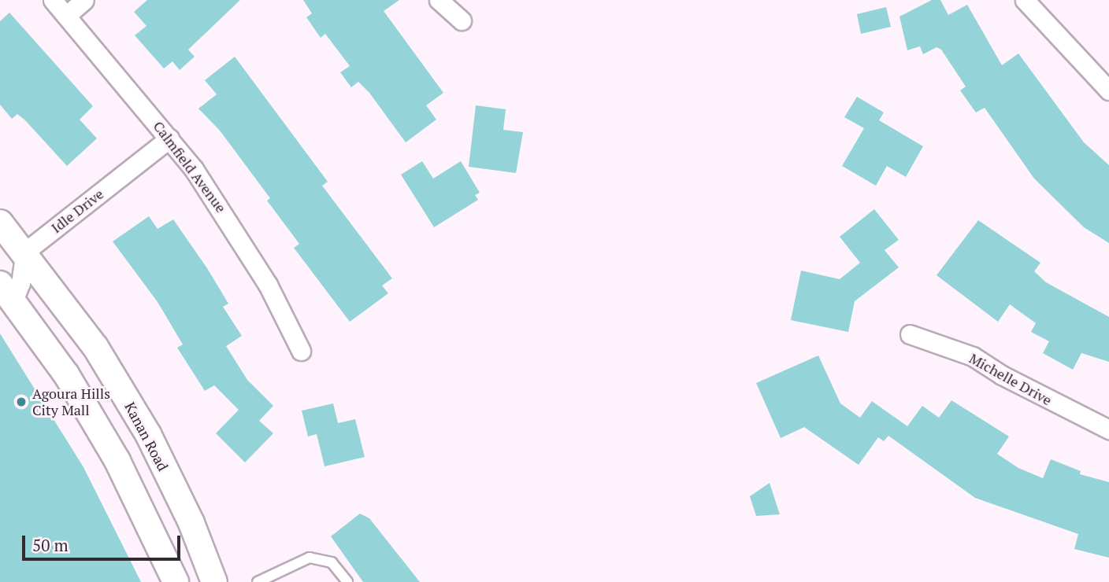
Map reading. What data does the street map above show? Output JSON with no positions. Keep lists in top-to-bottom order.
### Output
{
  "streets": {
    "main road": ["Kanan Road"],
    "street": ["Calmfield Avenue", "Idle Drive", "Michelle Drive"]
  },
  "crossings": [
    ["Calmfield Avenue", "Idle Drive"],
    ["Idle Drive", "Kanan Road"]
  ],
  "places": ["Agoura Hills City Mall"],
  "scale_bar": "50 m"
}
